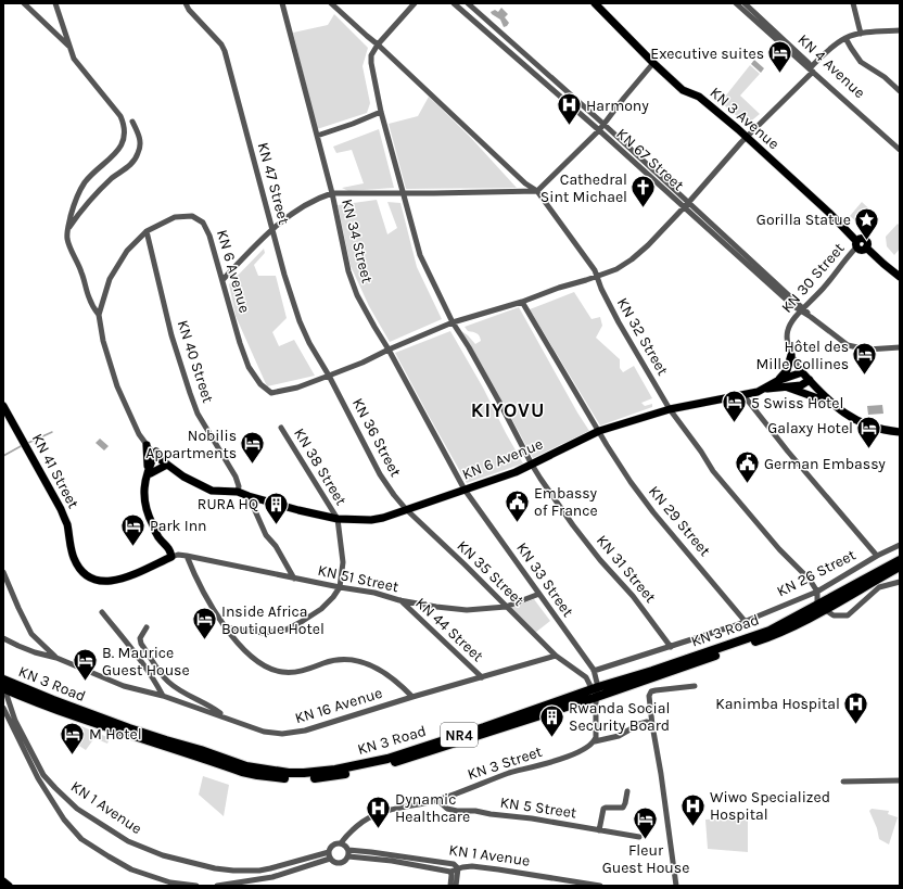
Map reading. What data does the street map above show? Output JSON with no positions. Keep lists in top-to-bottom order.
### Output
{
  "streets": {
    "highway": ["KN 3 Road", "NR4"],
    "main road": ["KN 3 Avenue", "KN 6 Avenue", "KN 41 Street"],
    "street": [
      "KN 4 Avenue",
      "KN 67 Street",
      "KN 47 Street",
      "KN 34 Street",
      "KN 30 Street",
      "KN 32 Street",
      "KN 40 Street",
      "KN 36 Street",
      "KN 38 Street",
      "KN 29 Street",
      "KN 31 Street",
      "KN 35 Street",
      "KN 26 Street",
      "KN 51 Street",
      "KN 33 Street",
      "KN 44 Street",
      "KN 16 Avenue",
      "KN 3 Street",
      "KN 1 Avenue",
      "KN 5 Street"
    ]
  },
  "crossings": [
    ["KN 4 Avenue", "KN 6 Avenue"],
    ["KN 3 Avenue", "KN 6 Avenue"],
    ["KN 3 Avenue", "KN 30 Street"],
    ["KN 67 Street", "KN 6 Avenue"],
    ["KN 67 Street", "KN 30 Street"],
    ["KN 47 Street", "KN 6 Avenue"],
    ["KN 47 Street", "KN 36 Street"],
    ["KN 34 Street", "KN 6 Avenue"],
    ["KN 34 Street", "KN 33 Street"],
    ["KN 6 Avenue", "KN 30 Street"],
    ["KN 6 Avenue", "KN 32 Street"],
    ["KN 6 Avenue", "KN 40 Street"],
    ["KN 6 Avenue", "KN 36 Street"],
    ["KN 6 Avenue", "KN 38 Street"],
    ["KN 6 Avenue", "KN 29 Street"],
    ["KN 6 Avenue", "KN 31 Street"],
    ["KN 6 Avenue", "KN 35 Street"],
    ["KN 6 Avenue", "KN 33 Street"],
    ["KN 32 Street", "KN 31 Street"],
    ["KN 32 Street", "KN 26 Street"],
    ["KN 36 Street", "KN 35 Street"],
    ["KN 41 Street", "KN 51 Street"],
    ["KN 29 Street", "KN 26 Street"],
    ["KN 31 Street", "KN 26 Street"],
    ["KN 35 Street", "KN 51 Street"],
    ["KN 35 Street", "KN 16 Avenue"],
    ["KN 26 Street", "KN 33 Street"],
    ["KN 51 Street", "KN 33 Street"],
    ["KN 51 Street", "KN 44 Street"],
    ["KN 33 Street", "KN 3 Road"],
    ["KN 44 Street", "KN 16 Avenue"],
    ["KN 3 Road", "KN 1 Avenue"],
    ["KN 3 Street", "KN 1 Avenue"],
    ["KN 3 Street", "KN 5 Street"]
  ],
  "districts": ["KIYOVU"],
  "places": {
    "hotel": [
      "Executive suites",
      "Hôtel des Mille Collines",
      "5 Swiss Hotel",
      "Galaxy Hotel",
      "Nobilis Appartments",
      "Park Inn",
      "Inside Africa Boutique Hotel",
      "B. Maurice Guest House",
      "M Hotel",
      "Fleur Guest House"
    ],
    "hospital": [
      "Harmony",
      "Kanimba Hospital",
      "Wiwo Specialized Hospital",
      "Dynamic Healthcare"
    ],
    "church": ["Cathedral Sint Michael"],
    "place": ["Gorilla Statue"],
    "public building": ["German Embassy", "Embassy of France"],
    "building": ["RURA HQ", "Rwanda Social Security Board"]
  }
}
